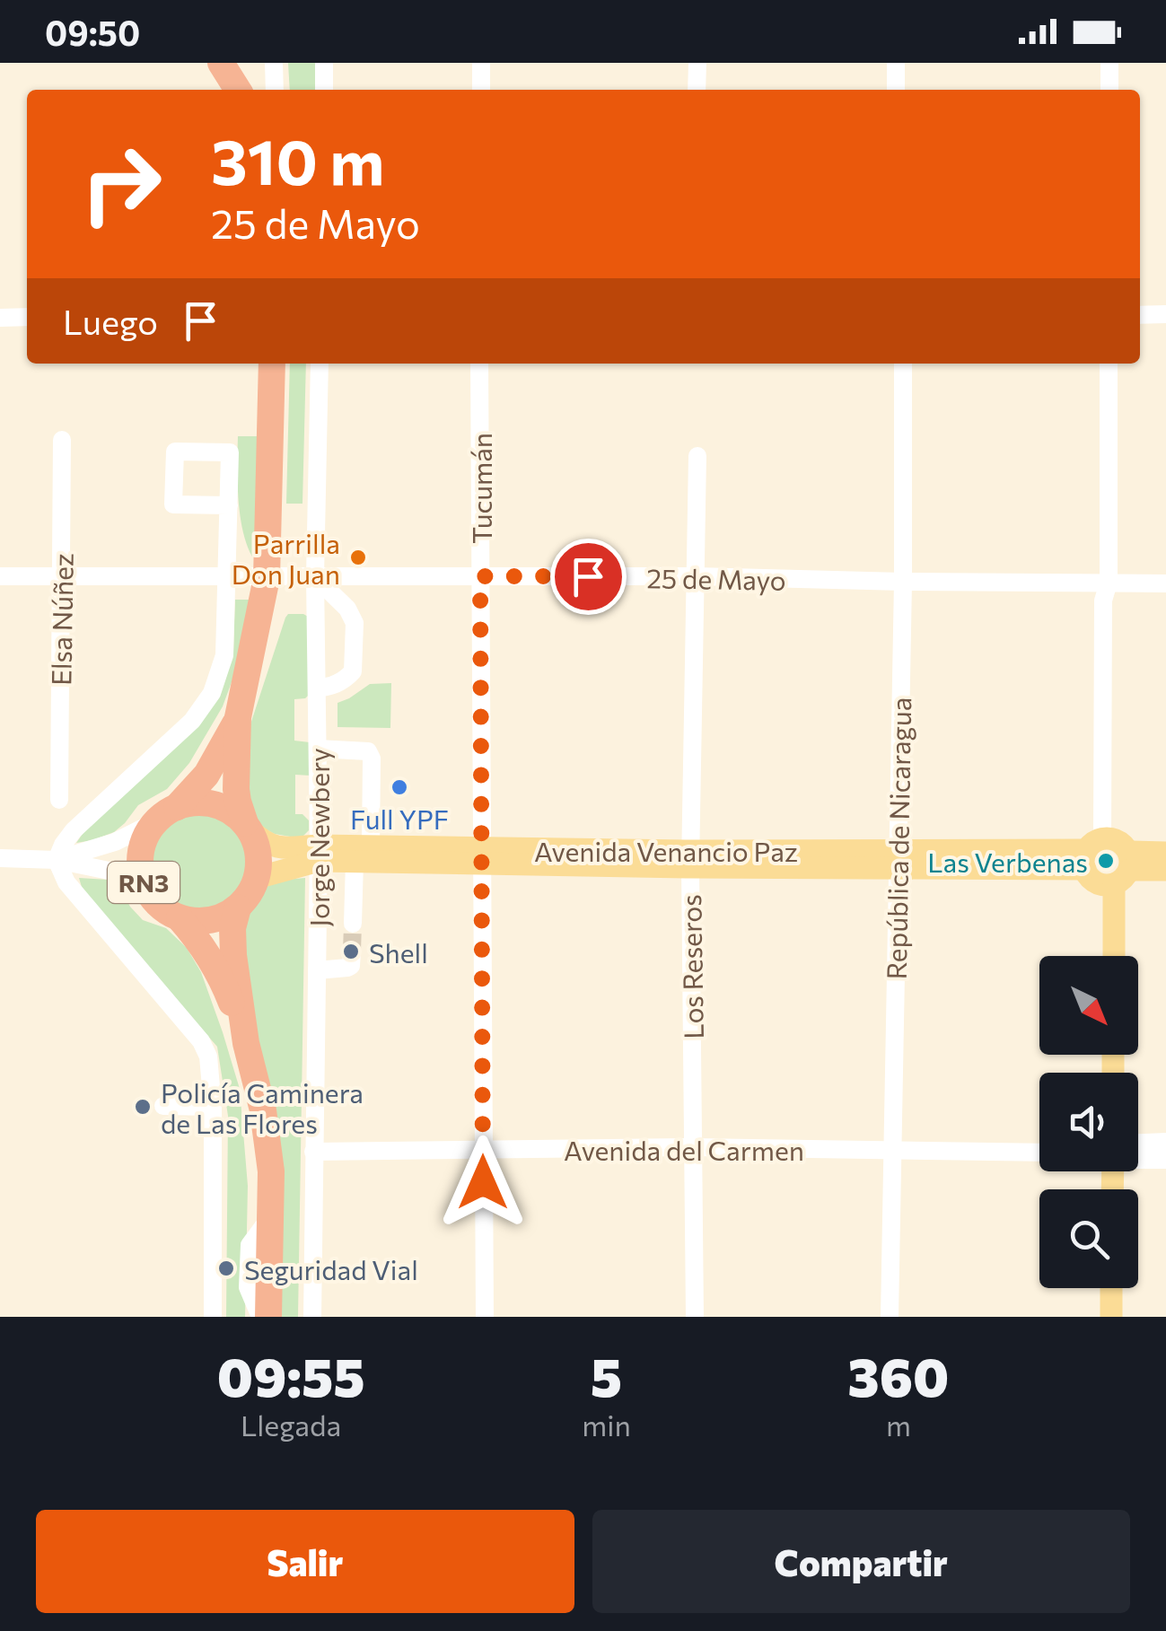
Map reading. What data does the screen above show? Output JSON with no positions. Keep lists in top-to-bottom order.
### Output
{
  "streets": {
    "highway": ["RN3"],
    "main road": ["Avenida Venancio Paz"],
    "street": [
      "Tucumán",
      "25 de Mayo",
      "Elsa Núñez",
      "Jorge Newbery",
      "República de Nicaragua",
      "Los Reseros",
      "Avenida del Carmen"
    ]
  },
  "crossings": [
    ["Tucumán", "25 de Mayo"],
    ["Tucumán", "Avenida Venancio Paz"],
    ["Tucumán", "Avenida del Carmen"],
    ["25 de Mayo", "Elsa Núñez"],
    ["25 de Mayo", "Jorge Newbery"],
    ["25 de Mayo", "República de Nicaragua"],
    ["25 de Mayo", "RN3"],
    ["25 de Mayo", "Los Reseros"],
    ["Jorge Newbery", "Avenida Venancio Paz"],
    ["Jorge Newbery", "Avenida del Carmen"],
    ["República de Nicaragua", "Avenida Venancio Paz"],
    ["República de Nicaragua", "Avenida del Carmen"],
    ["Avenida Venancio Paz", "RN3"],
    ["Avenida Venancio Paz", "Los Reseros"],
    ["Los Reseros", "Avenida del Carmen"]
  ],
  "places": [
    "Parrilla Don Juan",
    "Full YPF",
    "Las Verbenas",
    "Shell",
    "Policía Caminera de Las Flores",
    "Seguridad Vial"
  ],
  "north": "bottom right",
  "page": {
    "status": "09:50",
    "turn": ["310 m", "25 de Mayo"],
    "then": "Luego",
    "eta": [
      "09:55",
      "Llegada",
      "5",
      "min",
      "360",
      "m"
    ],
    "buttons": ["Salir", "Compartir"]
  }
}
